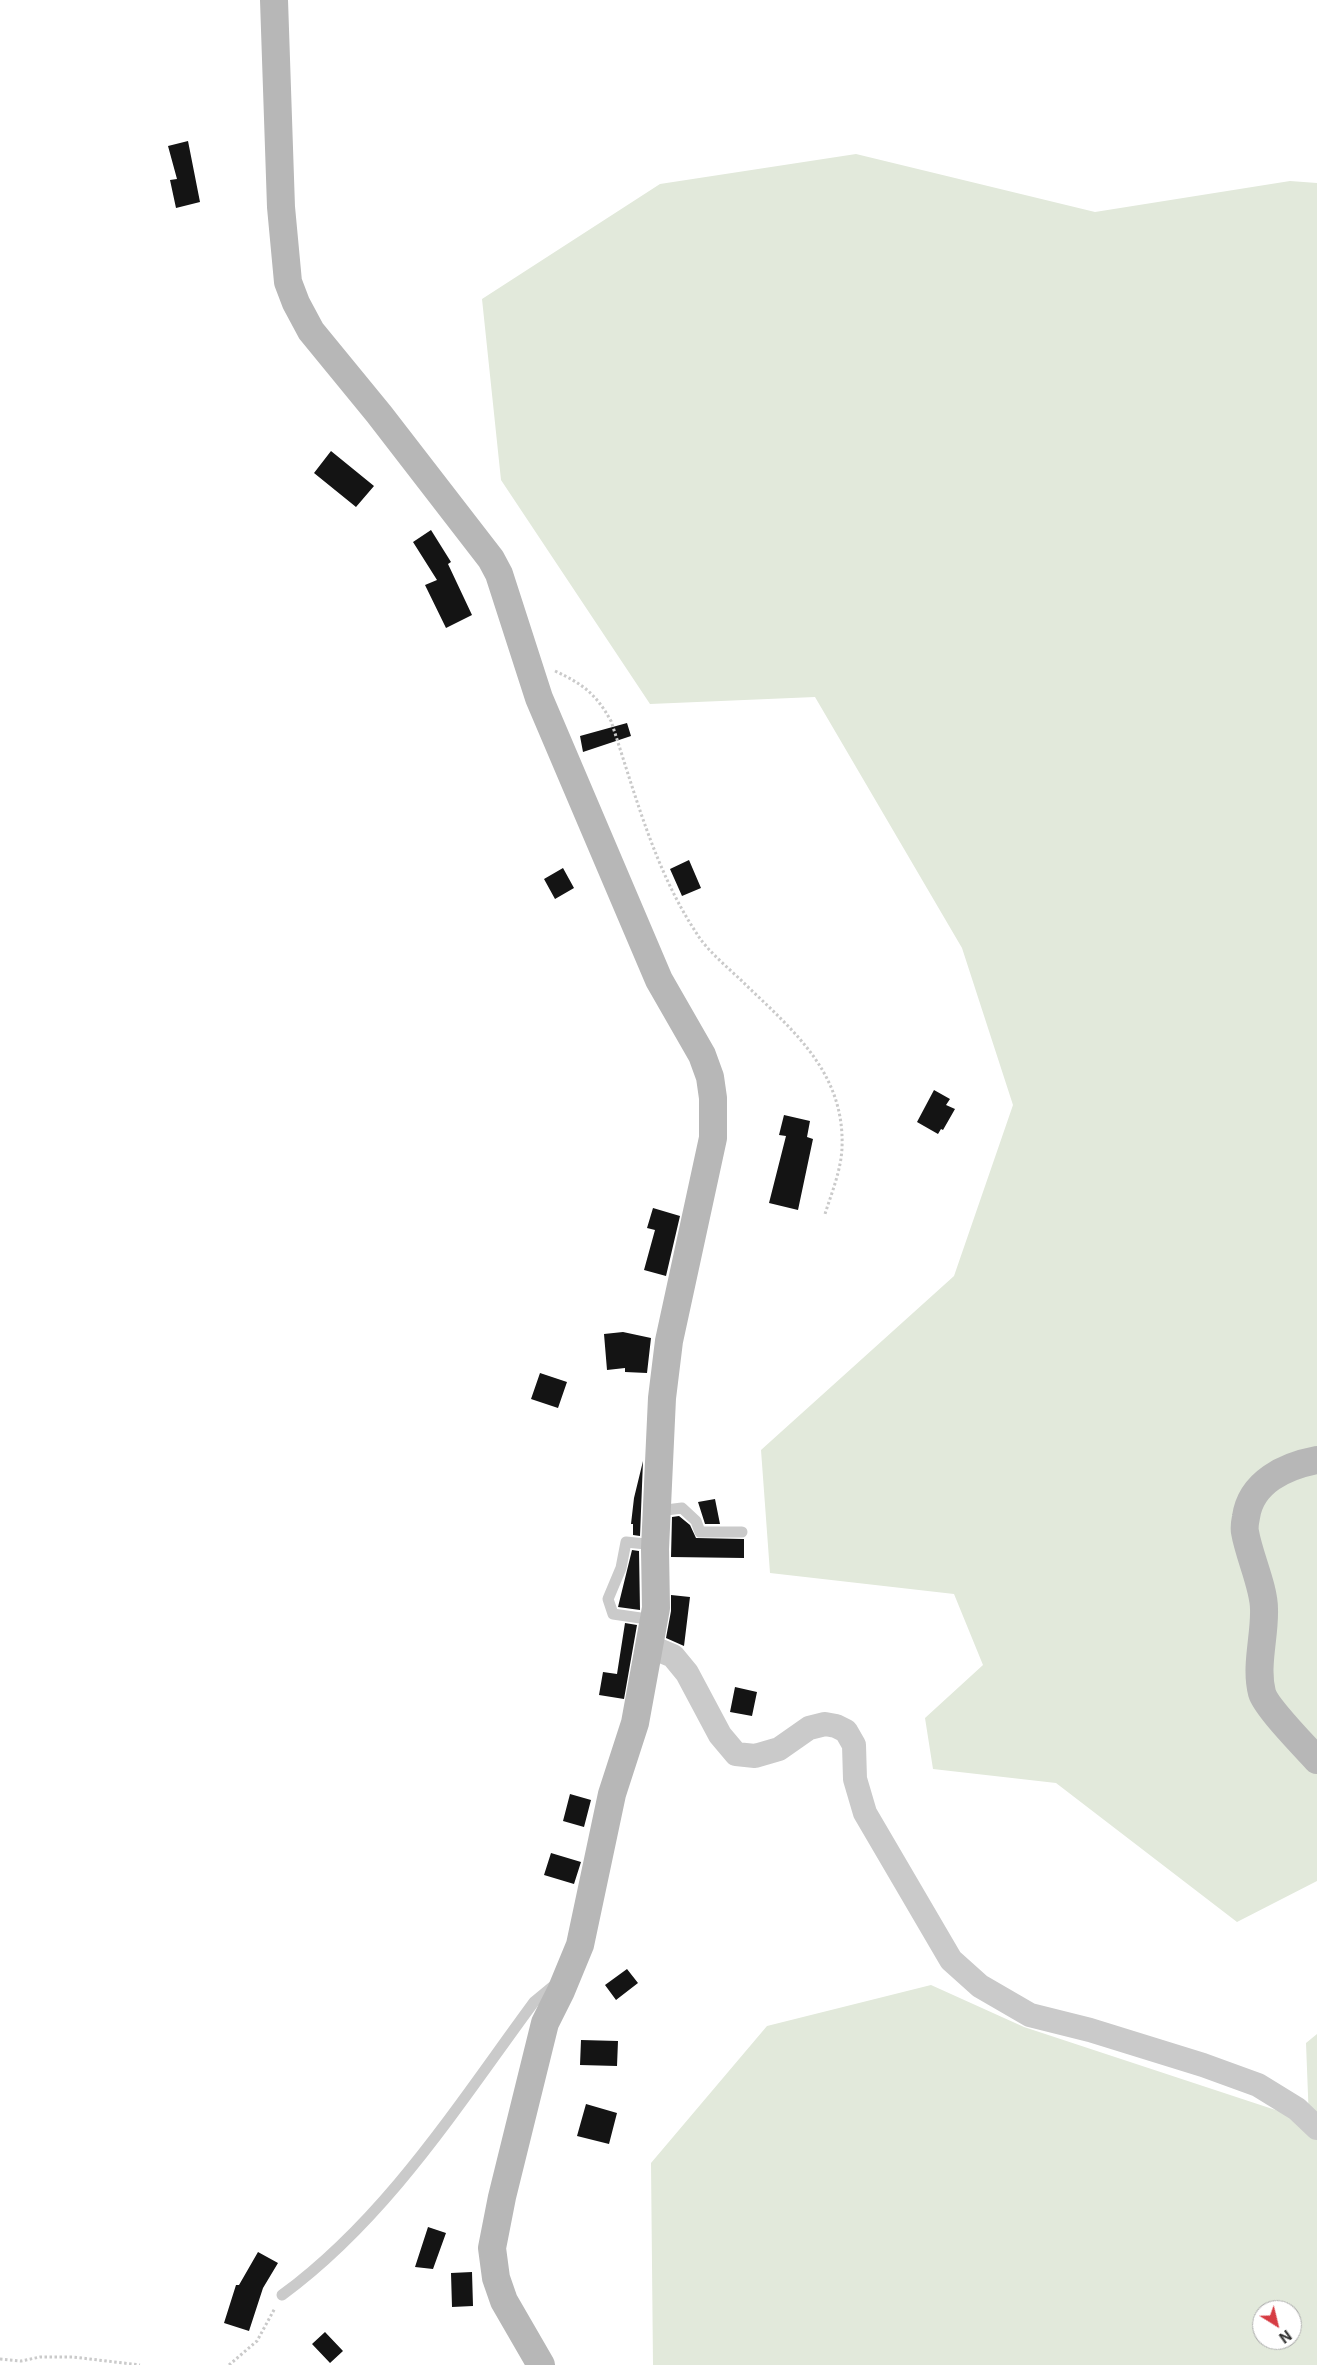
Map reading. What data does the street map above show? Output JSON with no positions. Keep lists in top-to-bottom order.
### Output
{
  "north": "bottom right"
}
